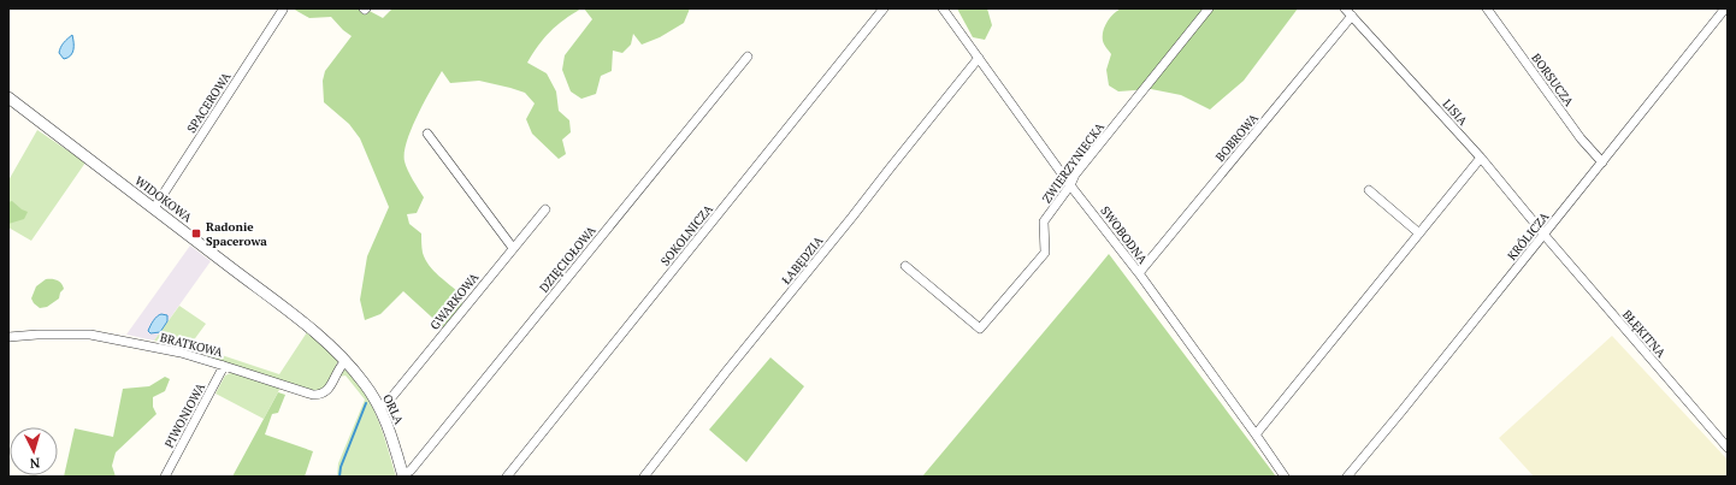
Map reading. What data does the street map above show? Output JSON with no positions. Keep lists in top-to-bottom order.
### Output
{
  "streets": {
    "street": [
      "BORSUCZA",
      "SPACEROWA",
      "LISIA",
      "BOBROWA",
      "ZWIERZYNIECKA",
      "WIDOKOWA",
      "SOKOLNICZA",
      "SWOBODNA",
      "KRÓLICZA",
      "DZIĘCIOŁOWA",
      "ŁABĘDZIA",
      "GWARKOWA",
      "BŁĘKITNA",
      "BRATKOWA",
      "ORLA",
      "PIWONIOWA"
    ]
  },
  "crossings": [
    ["BORSUCZA", "KRÓLICZA"],
    ["SPACEROWA", "WIDOKOWA"],
    ["LISIA", "BOBROWA"],
    ["LISIA", "KRÓLICZA"],
    ["LISIA", "BŁĘKITNA"],
    ["BOBROWA", "SWOBODNA"],
    ["ZWIERZYNIECKA", "SWOBODNA"],
    ["WIDOKOWA", "BRATKOWA"],
    ["WIDOKOWA", "ORLA"],
    ["SWOBODNA", "ŁABĘDZIA"],
    ["KRÓLICZA", "BŁĘKITNA"],
    ["DZIĘCIOŁOWA", "ORLA"],
    ["GWARKOWA", "ORLA"],
    ["BRATKOWA", "ORLA"],
    ["BRATKOWA", "PIWONIOWA"]
  ],
  "places": {
    "transit": ["Radonie Spacerowa"]
  },
  "north": "bottom"
}
